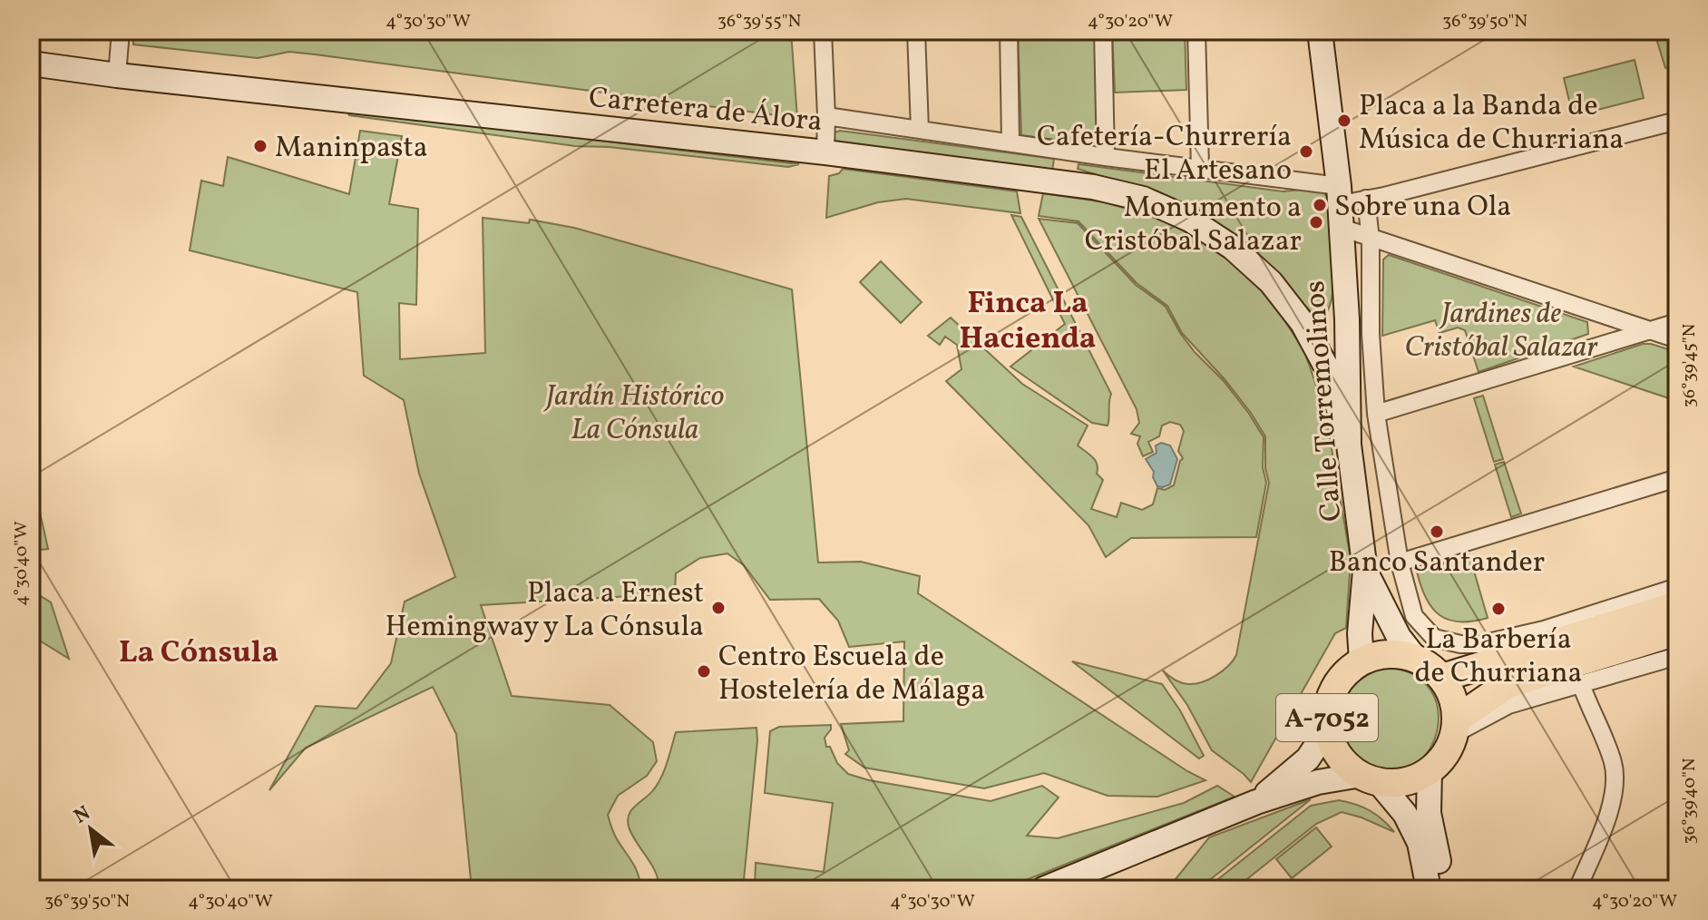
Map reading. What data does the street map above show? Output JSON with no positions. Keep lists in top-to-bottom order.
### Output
{
  "streets": {
    "main road": ["Carretera de Álora", "Calle Torremolinos", "A-7052"]
  },
  "crossings": [
    ["Carretera de Álora", "Calle Torremolinos"],
    ["Carretera de Álora", "A-7052"],
    ["Calle Torremolinos", "A-7052"]
  ],
  "districts": ["Finca La Hacienda", "La Cónsula"],
  "parks": ["Jardines de Cristóbal Salazar", "Jardín Histórico La Cónsula"],
  "places": [
    "Placa a la Banda de Música de Churriana",
    "Maninpasta",
    "Cafetería-Churrería El Artesano",
    "Sobre una Ola",
    "Monumento a Cristóbal Salazar",
    "Banco Santander",
    "Placa a Ernest Hemingway y La Cónsula",
    "La Barbería de Churriana",
    "Centro Escuela de Hostelería de Málaga"
  ],
  "north": "top left",
  "coordinates": [
    "4°30'30\"W",
    "36°39'55\"N",
    "4°30'20\"W",
    "36°39'50\"N",
    "36°39'45\"N",
    "4°30'40\"W",
    "36°39'40\"N"
  ]
}
